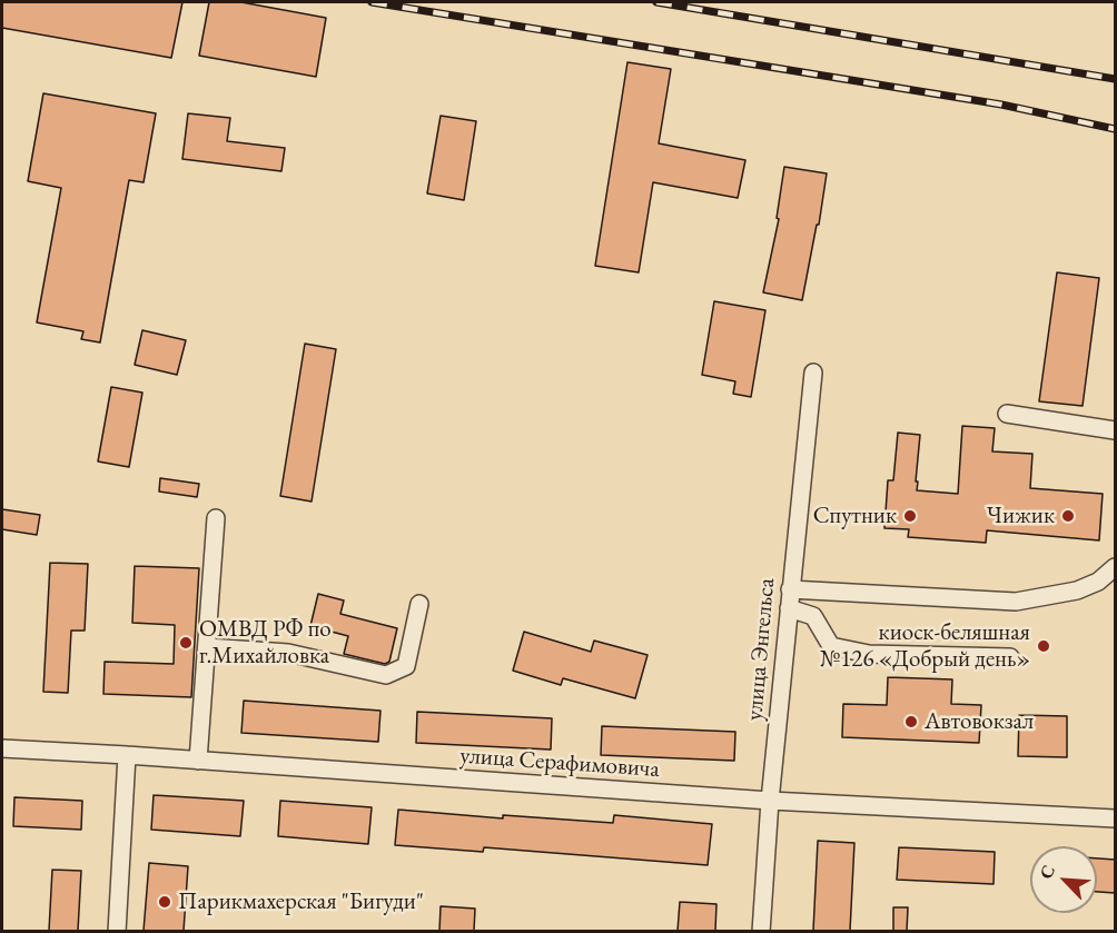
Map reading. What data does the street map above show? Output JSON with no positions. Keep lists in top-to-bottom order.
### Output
{
  "streets": {
    "street": ["улица Энгельса", "улица Серафимовича"]
  },
  "crossings": [
    ["улица Энгельса", "улица Серафимовича"]
  ],
  "places": [
    "Спутник",
    "Чижик",
    "ОМВД РФ по г.Михайловка",
    "киоск-беляшная №126 «Добрый день»",
    "Автовокзал",
    "Парикмахерская \"Бигуди\""
  ],
  "north": "top left"
}
